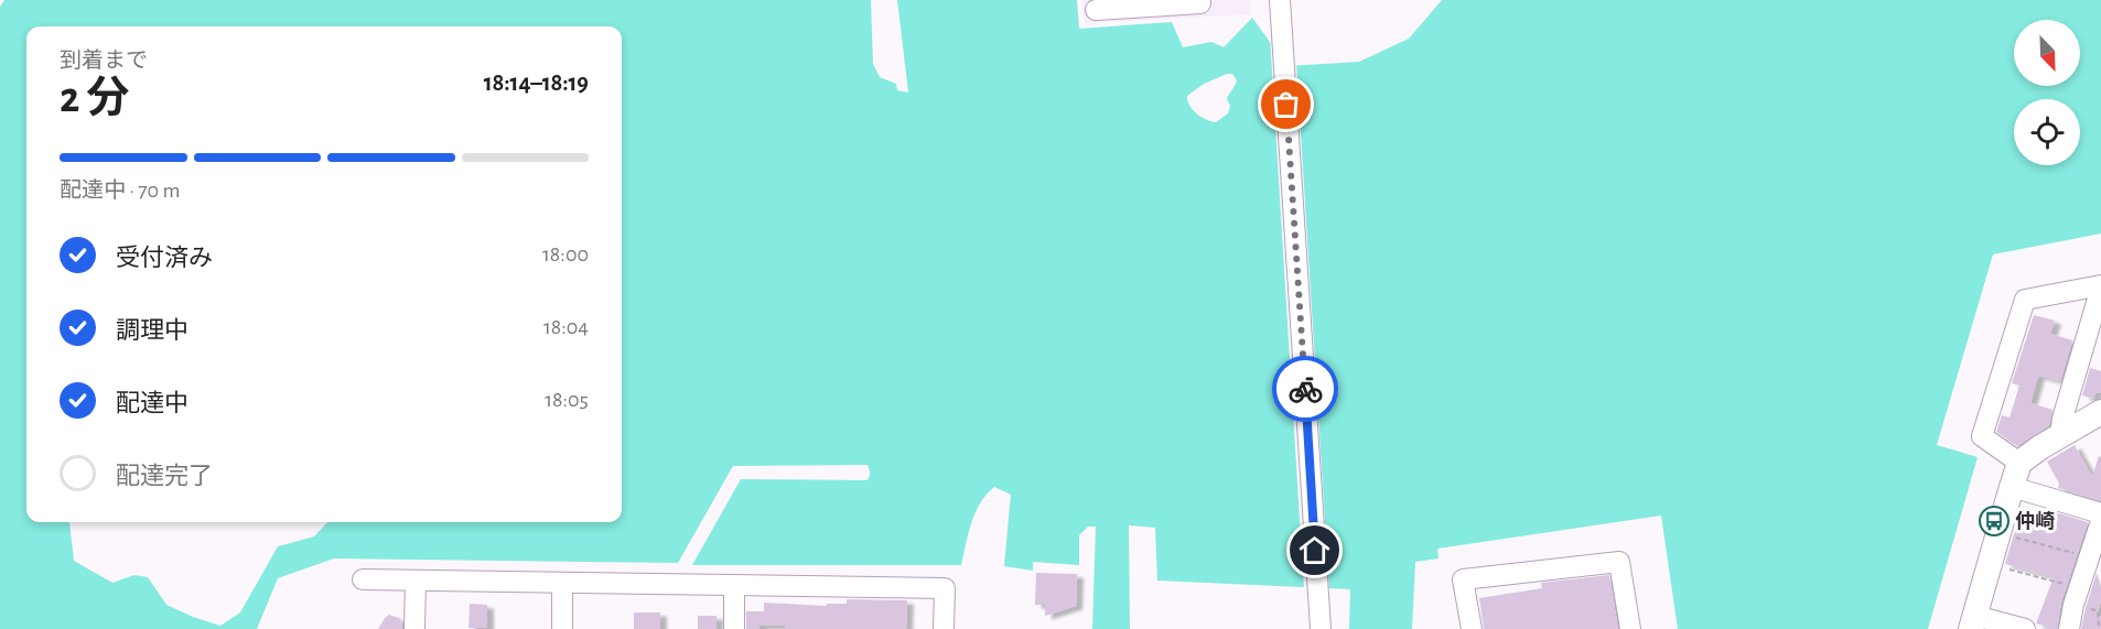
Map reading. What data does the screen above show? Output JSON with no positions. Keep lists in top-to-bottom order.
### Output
{
  "places": {
    "bus stop": ["仲崎"]
  },
  "north": "bottom right",
  "page": {
    "heading": ["2 分", "到着まで", "18:14–18:19"],
    "bar": "配達中 · 70 m",
    "list": [
      ["受付済み", "18:00"],
      ["調理中", "18:04"],
      ["配達中", "18:05"],
      "配達完了"
    ]
  }
}
